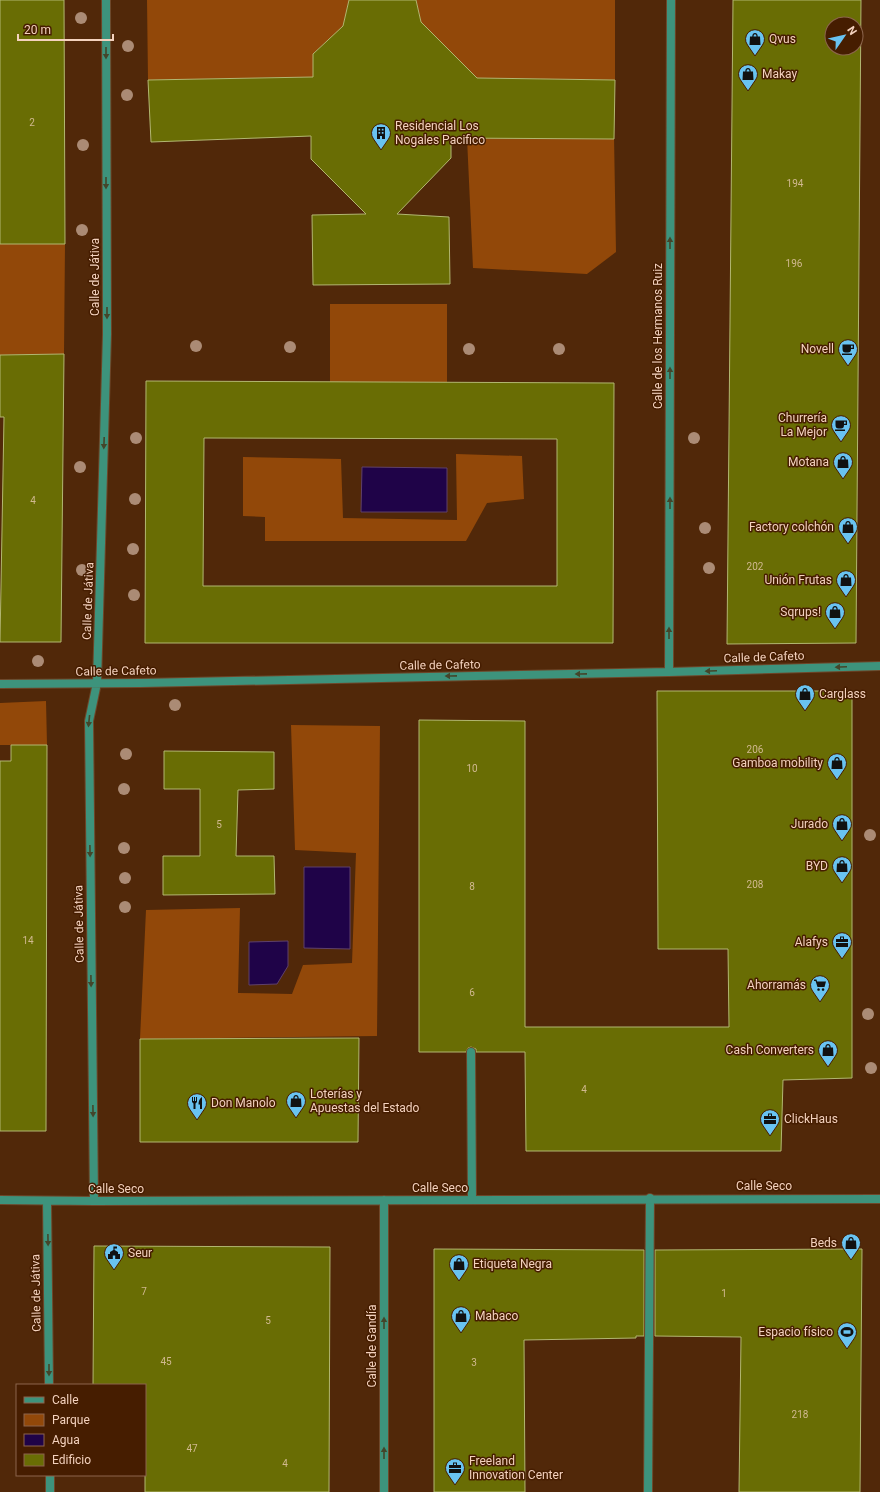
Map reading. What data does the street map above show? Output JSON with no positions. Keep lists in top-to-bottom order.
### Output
{
  "streets": {
    "street": [
      "Calle de Játiva",
      "Calle de los Hermanos Ruiz",
      "Calle de Cafeto",
      "Calle Seco",
      "Calle de Gandía"
    ]
  },
  "crossings": [
    ["Calle de Játiva", "Calle de Cafeto"],
    ["Calle de Játiva", "Calle Seco"],
    ["Calle de los Hermanos Ruiz", "Calle de Cafeto"],
    ["Calle Seco", "Calle de Gandía"]
  ],
  "one_way": [
    "Calle de Játiva",
    "Calle de los Hermanos Ruiz",
    "Calle de Cafeto",
    "Calle de Gandía"
  ],
  "places": {
    "shop": [
      "Qvus",
      "Makay",
      "Motana",
      "Factory colchón",
      "Unión Frutas",
      "Sqrups!",
      "Carglass",
      "Gamboa mobility",
      "Jurado",
      "BYD",
      "Cash Converters",
      "Loterías y Apuestas del Estado",
      "Beds",
      "Etiqueta Negra",
      "Mabaco"
    ],
    "building": ["Residencial Los Nogales Pacifico"],
    "cafe": ["Novell", "Churrería La Mejor"],
    "office": ["Alafys", "ClickHaus", "Freeland Innovation Center"],
    "supermarket": ["Ahorramás"],
    "restaurant": ["Don Manolo"],
    "public building": ["Seur"],
    "sports": ["Espacio físico"]
  },
  "house_numbers": [
    "2",
    "194",
    "196",
    "4",
    "202",
    "206",
    "10",
    "5",
    "208",
    "8",
    "14",
    "6",
    "4",
    "7",
    "1",
    "5",
    "45",
    "3",
    "218",
    "47",
    "4"
  ],
  "legend": [
    "Calle",
    "Parque",
    "Agua",
    "Edificio"
  ],
  "scale_bar": "20 m",
  "north": "top right"
}
